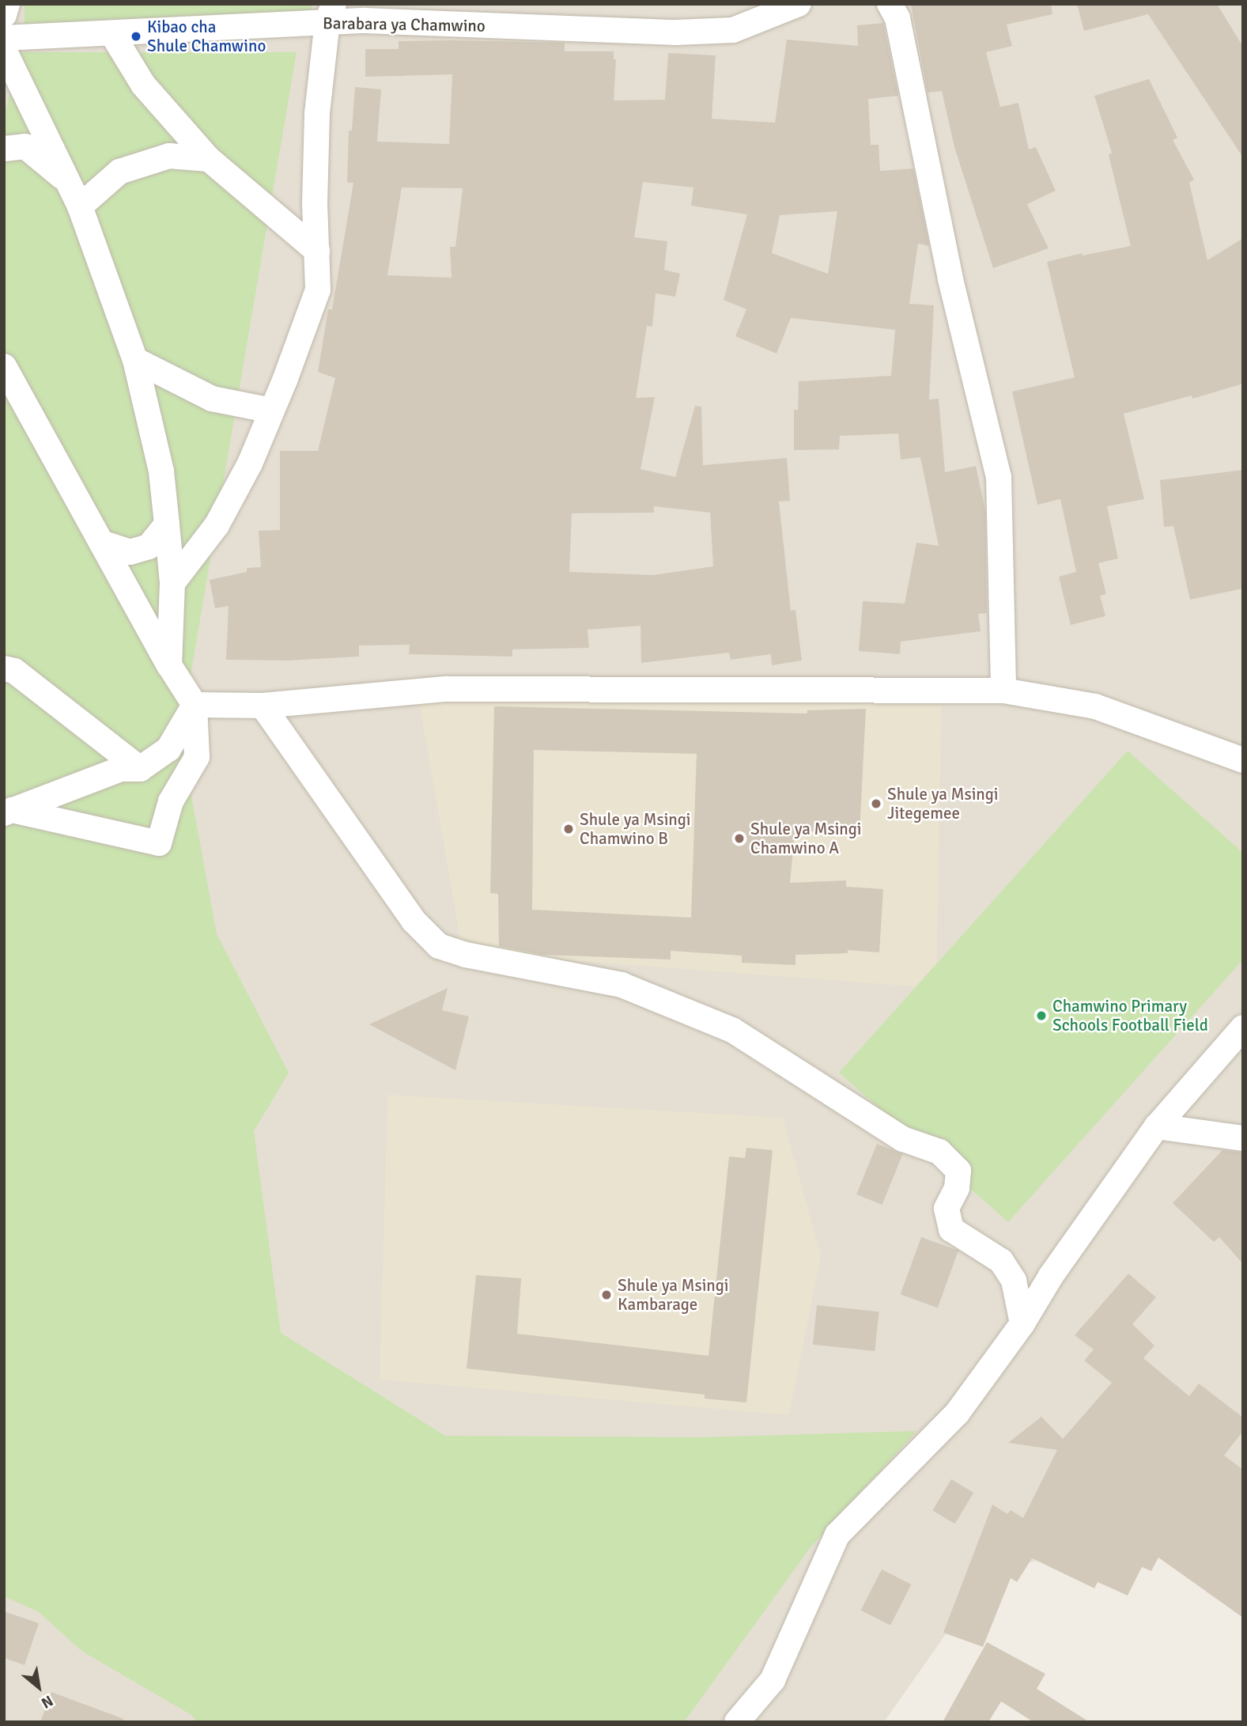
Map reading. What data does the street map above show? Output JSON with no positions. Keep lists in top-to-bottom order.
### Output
{
  "streets": {
    "street": ["Barabara ya Chamwino"]
  },
  "places": [
    "Kibao cha Shule Chamwino",
    "Shule ya Msingi Jitegemee",
    "Shule ya Msingi Chamwino B",
    "Shule ya Msingi Chamwino A",
    "Chamwino Primary Schools Football Field",
    "Shule ya Msingi Kambarage"
  ],
  "north": "bottom right"
}
